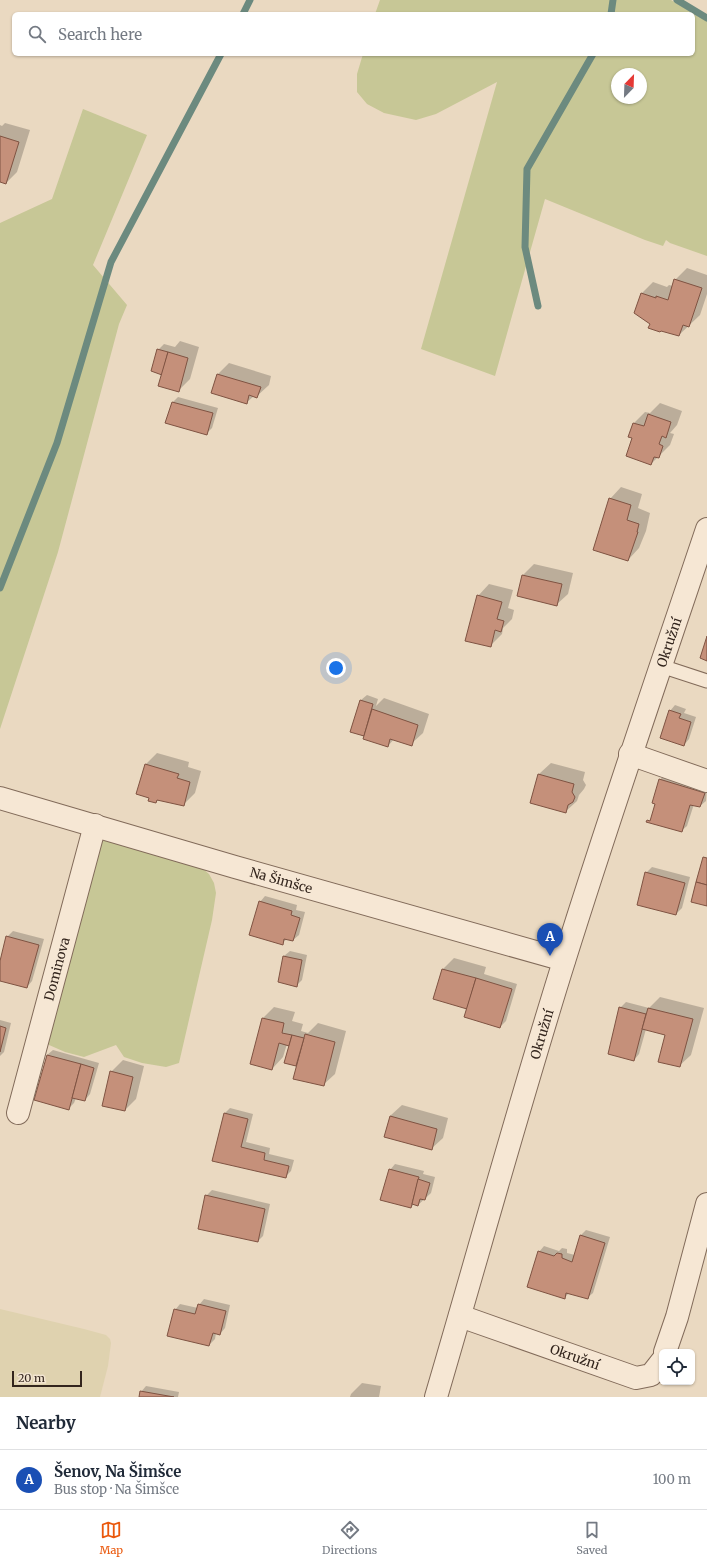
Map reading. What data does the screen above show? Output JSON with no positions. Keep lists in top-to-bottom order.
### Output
{
  "streets": {
    "street": ["Okružní", "Na Šimšce", "Dominova"]
  },
  "crossings": [
    ["Okružní", "Na Šimšce"],
    ["Na Šimšce", "Dominova"]
  ],
  "scale_bar": "20 m",
  "north": "top right",
  "page": {
    "search": "Search here",
    "pins": "A",
    "scale": "20 m",
    "heading": "Nearby",
    "list": [
      {
        "mark": "A",
        "name": "Šenov, Na Šimšce",
        "note": "Bus stop · Na Šimšce",
        "value": "100 m"
      }
    ],
    "nav": ["Map", "Directions", "Saved"]
  }
}
